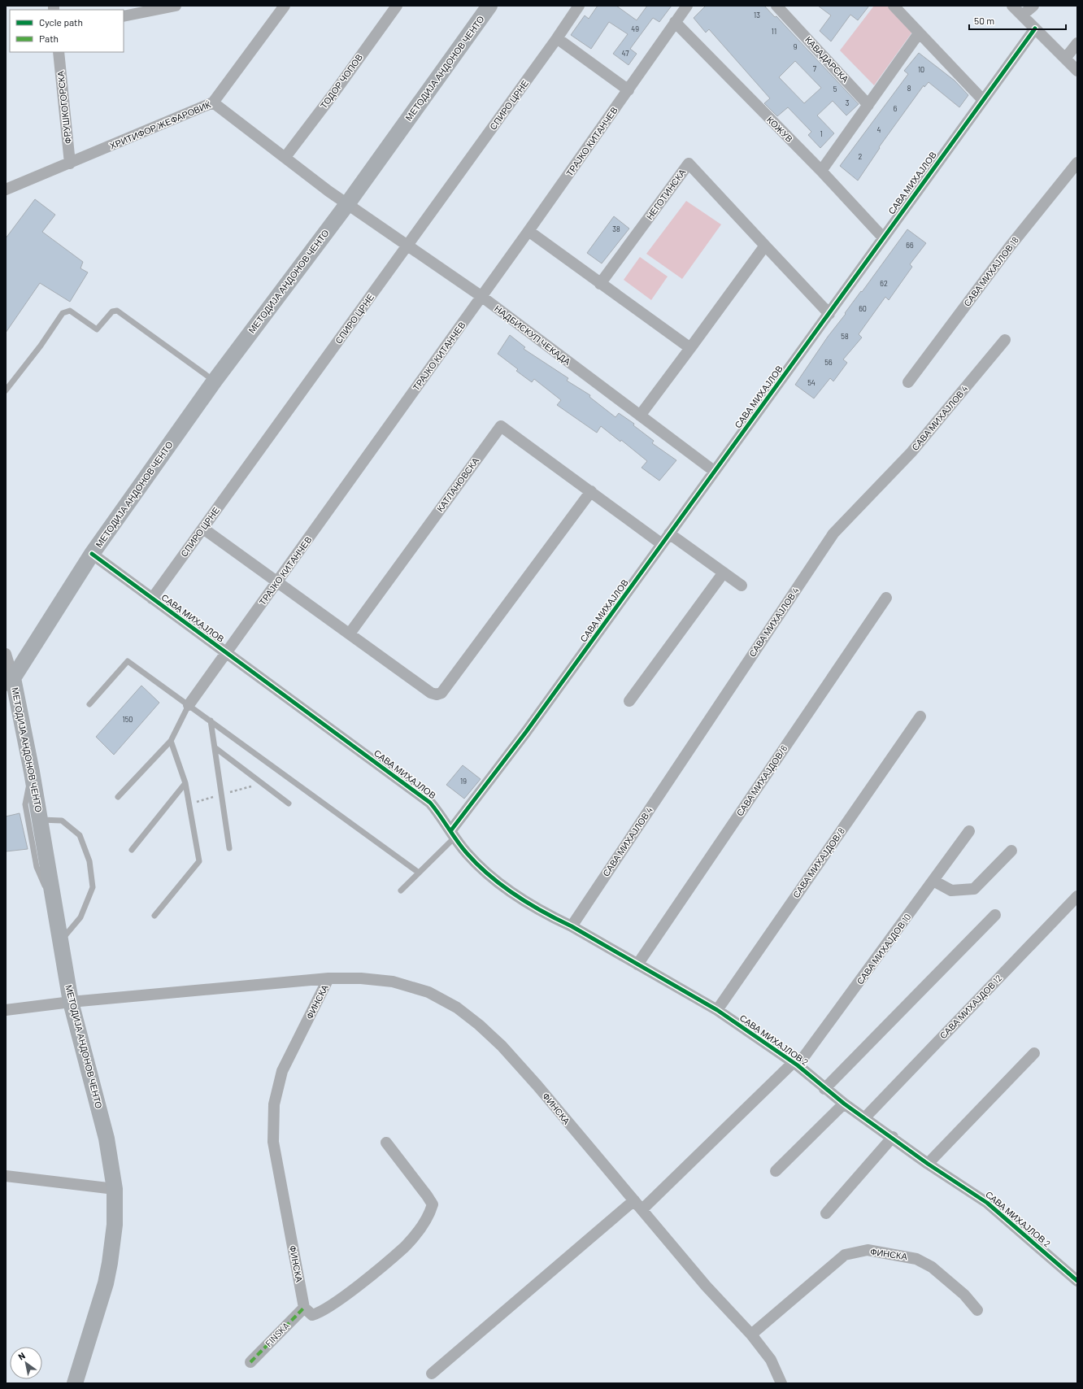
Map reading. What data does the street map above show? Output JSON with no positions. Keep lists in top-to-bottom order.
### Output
{
  "streets": {
    "main road": ["МЕТОДИЈА АНДОНОВ ЧЕНТО"],
    "street": [
      "КАВАДАРСКА",
      "ТОДОР ЧОПОВ",
      "СПИРО ЦРНЕ",
      "ФРУШКОГОРСКА",
      "ХРИТИФОР ЖЕФАРОВИЌ",
      "КОЖУВ",
      "ТРАЈКО КИТАНЧЕВ",
      "САВА МИХАЈЛОВ",
      "НЕГОТИНСКА",
      "САВА МИХАЈЛОВ 18",
      "НАДБИСКУП ЧЕКАДА",
      "САВА МИХАЈЛОВ 4",
      "КАТЛАНОВСКА",
      "САВА МИХАЈДОВ/6",
      "САВА МИХАЈДОВ/8",
      "САВА МИХАЈДОВ 10",
      "ФИНСКА",
      "САВА МИХАЈДОВ 12",
      "САВА МИХАЈЛОВ 2",
      "FINSKA"
    ]
  },
  "crossings": [
    ["МЕТОДИЈА АНДОНОВ ЧЕНТО", "ХРИТИФОР ЖЕФАРОВИЌ"],
    ["МЕТОДИЈА АНДОНОВ ЧЕНТО", "САВА МИХАЈЛОВ"],
    ["МЕТОДИЈА АНДОНОВ ЧЕНТО", "НАДБИСКУП ЧЕКАДА"],
    ["МЕТОДИЈА АНДОНОВ ЧЕНТО", "ФИНСКА"],
    ["ТОДОР ЧОПОВ", "ХРИТИФОР ЖЕФАРОВИЌ"],
    ["СПИРО ЦРНЕ", "САВА МИХАЈЛОВ"],
    ["СПИРО ЦРНЕ", "НАДБИСКУП ЧЕКАДА"],
    ["ФРУШКОГОРСКА", "ХРИТИФОР ЖЕФАРОВИЌ"],
    ["ХРИТИФОР ЖЕФАРОВИЌ", "НАДБИСКУП ЧЕКАДА"],
    ["КОЖУВ", "ТРАЈКО КИТАНЧЕВ"],
    ["КОЖУВ", "САВА МИХАЈЛОВ"],
    ["ТРАЈКО КИТАНЧЕВ", "САВА МИХАЈЛОВ"],
    ["ТРАЈКО КИТАНЧЕВ", "НАДБИСКУП ЧЕКАДА"],
    ["САВА МИХАЈЛОВ", "НЕГОТИНСКА"],
    ["САВА МИХАЈЛОВ", "НАДБИСКУП ЧЕКАДА"],
    ["САВА МИХАЈЛОВ", "КАТЛАНОВСКА"],
    ["САВА МИХАЈЛОВ", "САВА МИХАЈЛОВ 2"],
    ["САВА МИХАЈЛОВ 4", "САВА МИХАЈЛОВ 2"],
    ["САВА МИХАЈДОВ/6", "САВА МИХАЈЛОВ 2"],
    ["САВА МИХАЈДОВ/8", "САВА МИХАЈЛОВ 2"],
    ["САВА МИХАЈДОВ 10", "САВА МИХАЈЛОВ 2"],
    ["ФИНСКА", "САВА МИХАЈЛОВ 2"],
    ["ФИНСКА", "FINSKA"],
    ["САВА МИХАЈДОВ 12", "САВА МИХАЈЛОВ 2"]
  ],
  "house_numbers": [
    "13",
    "49",
    "11",
    "9",
    "47",
    "7",
    "10",
    "8",
    "5",
    "3",
    "6",
    "4",
    "1",
    "2",
    "38",
    "66",
    "62",
    "60",
    "58",
    "56",
    "54",
    "150",
    "19"
  ],
  "legend": ["Cycle path", "Path"],
  "scale_bar": "50 m",
  "north": "top left"
}
